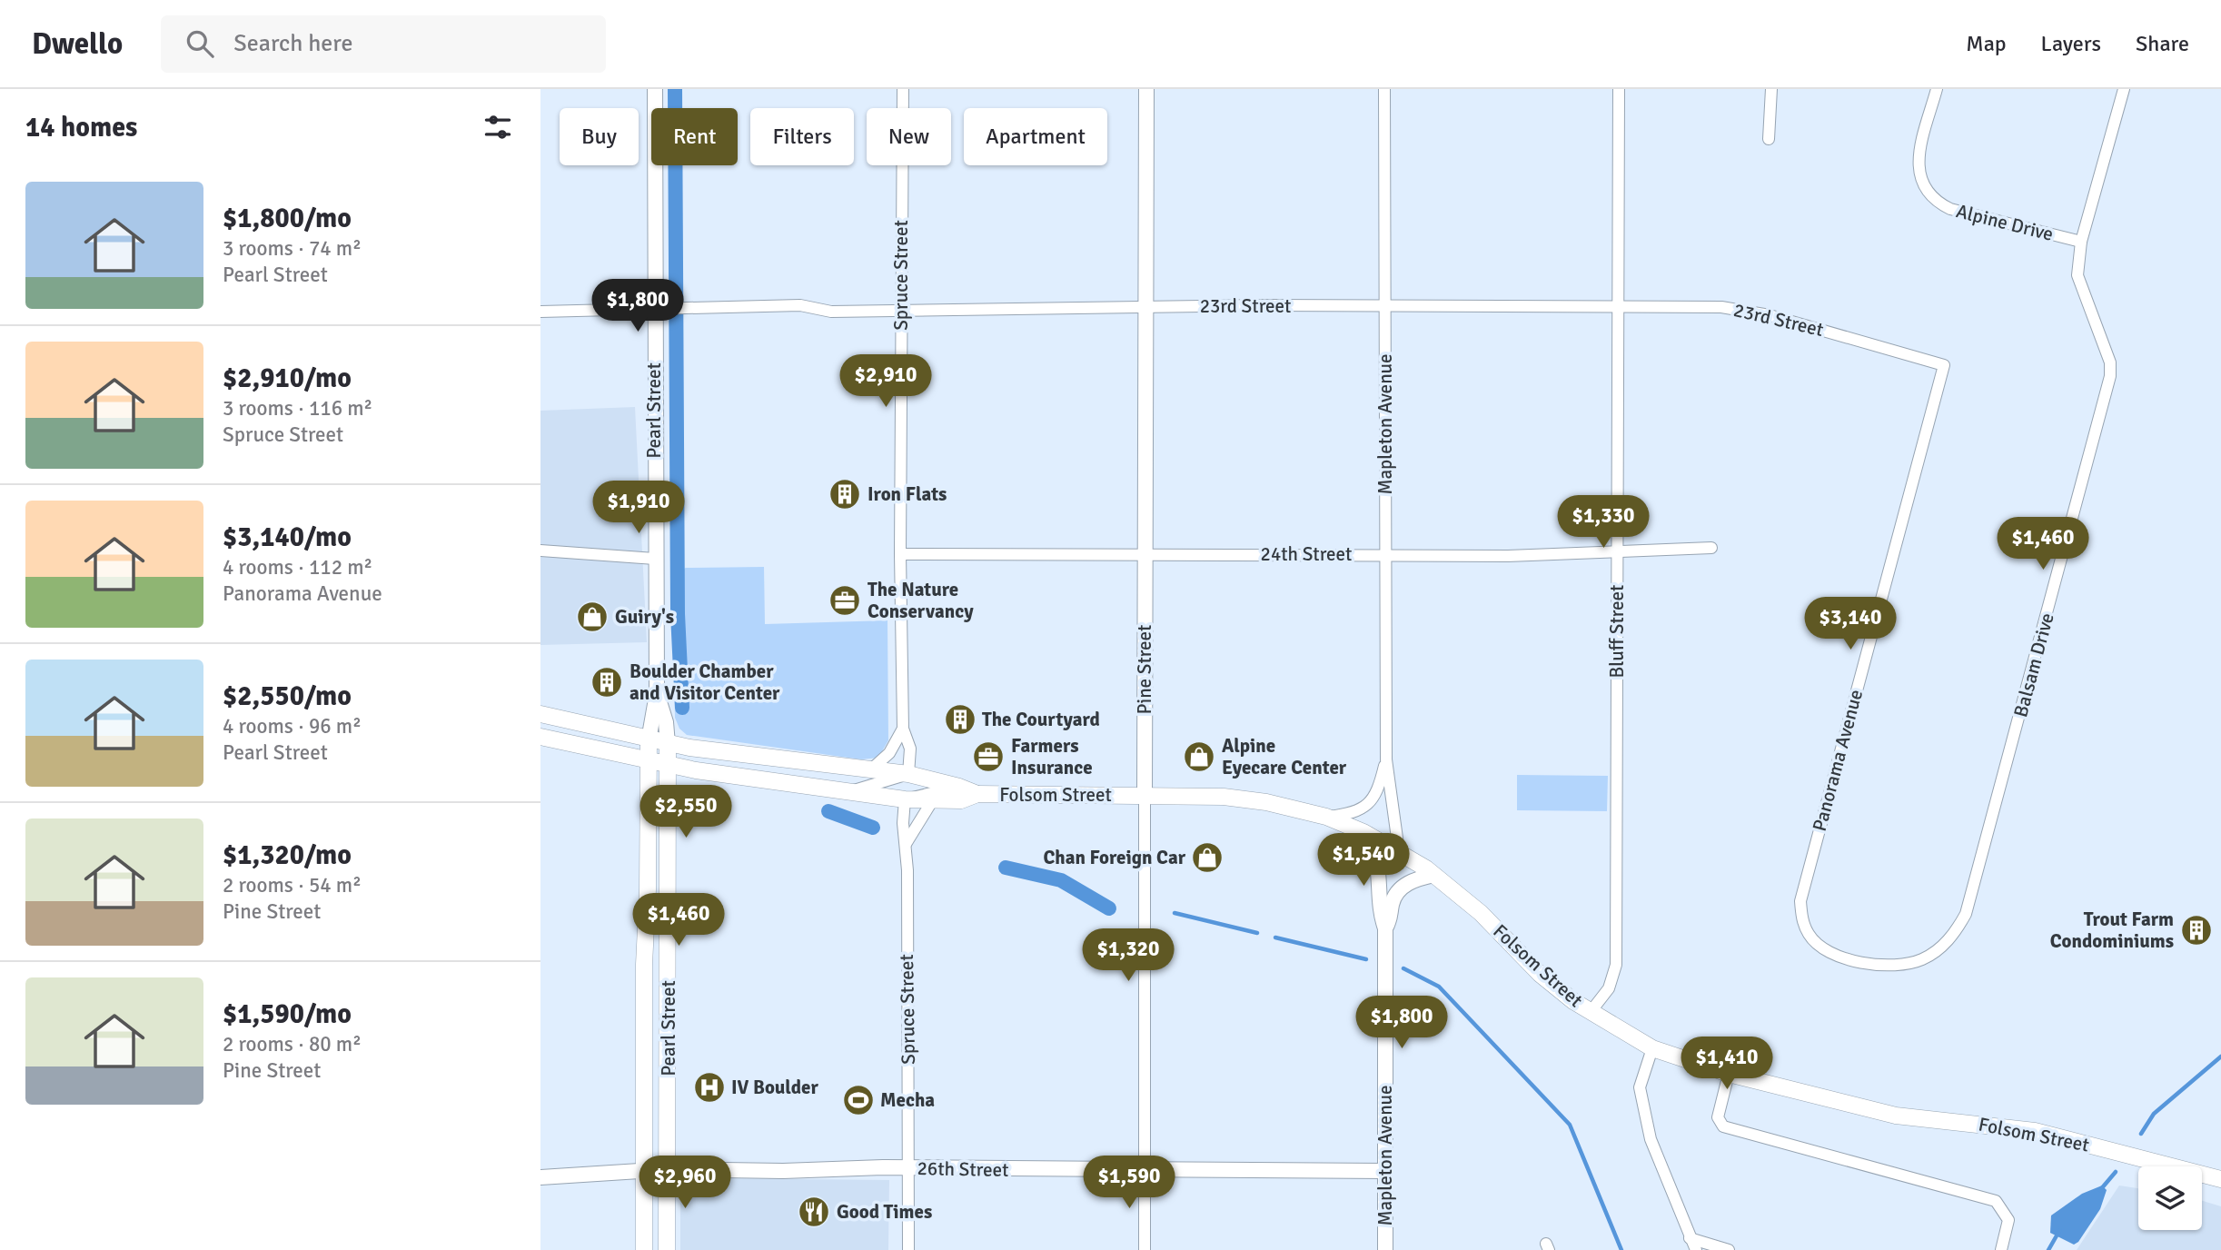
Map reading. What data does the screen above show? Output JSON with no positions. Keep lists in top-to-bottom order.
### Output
{
  "streets": {
    "main road": ["Pearl Street", "Folsom Street"],
    "street": [
      "Alpine Drive",
      "Spruce Street",
      "23rd Street",
      "Mapleton Avenue",
      "24th Street",
      "Bluff Street",
      "Balsam Drive",
      "Pine Street",
      "Panorama Avenue",
      "26th Street"
    ]
  },
  "crossings": [
    ["Alpine Drive", "Balsam Drive"],
    ["Spruce Street", "23rd Street"],
    ["Spruce Street", "24th Street"],
    ["Spruce Street", "Folsom Street"],
    ["Spruce Street", "26th Street"],
    ["23rd Street", "Pearl Street"],
    ["23rd Street", "Mapleton Avenue"],
    ["23rd Street", "Bluff Street"],
    ["23rd Street", "Pine Street"],
    ["23rd Street", "Panorama Avenue"],
    ["Pearl Street", "Folsom Street"],
    ["Pearl Street", "26th Street"],
    ["Mapleton Avenue", "24th Street"],
    ["Mapleton Avenue", "Folsom Street"],
    ["Mapleton Avenue", "26th Street"],
    ["24th Street", "Bluff Street"],
    ["24th Street", "Pine Street"],
    ["Bluff Street", "Folsom Street"],
    ["Balsam Drive", "Panorama Avenue"],
    ["Pine Street", "Folsom Street"],
    ["Pine Street", "26th Street"]
  ],
  "places": {
    "building": [
      "Iron Flats",
      "Boulder Chamber and Visitor Center",
      "The Courtyard",
      "Trout Farm Condominiums"
    ],
    "office": ["The Nature Conservancy", "Farmers Insurance"],
    "shop": ["Guiry's", "Alpine Eyecare Center", "Chan Foreign Car"],
    "hospital": ["IV Boulder"],
    "sports": ["Mecha"],
    "restaurant": ["Good Times"]
  },
  "page": {
    "header": "Dwello",
    "search": "Search here",
    "nav": ["Map", "Layers", "Share"],
    "heading": "14 homes",
    "chip": [
      "Buy",
      "Rent",
      "Filters",
      "New",
      "Apartment"
    ],
    "list": [
      {
        "name": "$1,800/mo",
        "note": "3 rooms · 74 m² · Pearl Street"
      },
      {
        "name": "$2,910/mo",
        "note": "3 rooms · 116 m² · Spruce Street"
      },
      {
        "name": "$3,140/mo",
        "note": "4 rooms · 112 m² · Panorama Avenue"
      },
      {
        "name": "$2,550/mo",
        "note": "4 rooms · 96 m² · Pearl Street"
      },
      {
        "name": "$1,320/mo",
        "note": "2 rooms · 54 m² · Pine Street"
      },
      {
        "name": "$1,590/mo",
        "note": "2 rooms · 80 m² · Pine Street"
      }
    ],
    "price": [
      "$1,800",
      "$2,910",
      "$1,910",
      "$1,330",
      "$1,460",
      "$3,140",
      "$2,550",
      "$1,540",
      "$1,460",
      "$1,320",
      "$1,800",
      "$1,410",
      "$2,960",
      "$1,590"
    ]
  }
}
